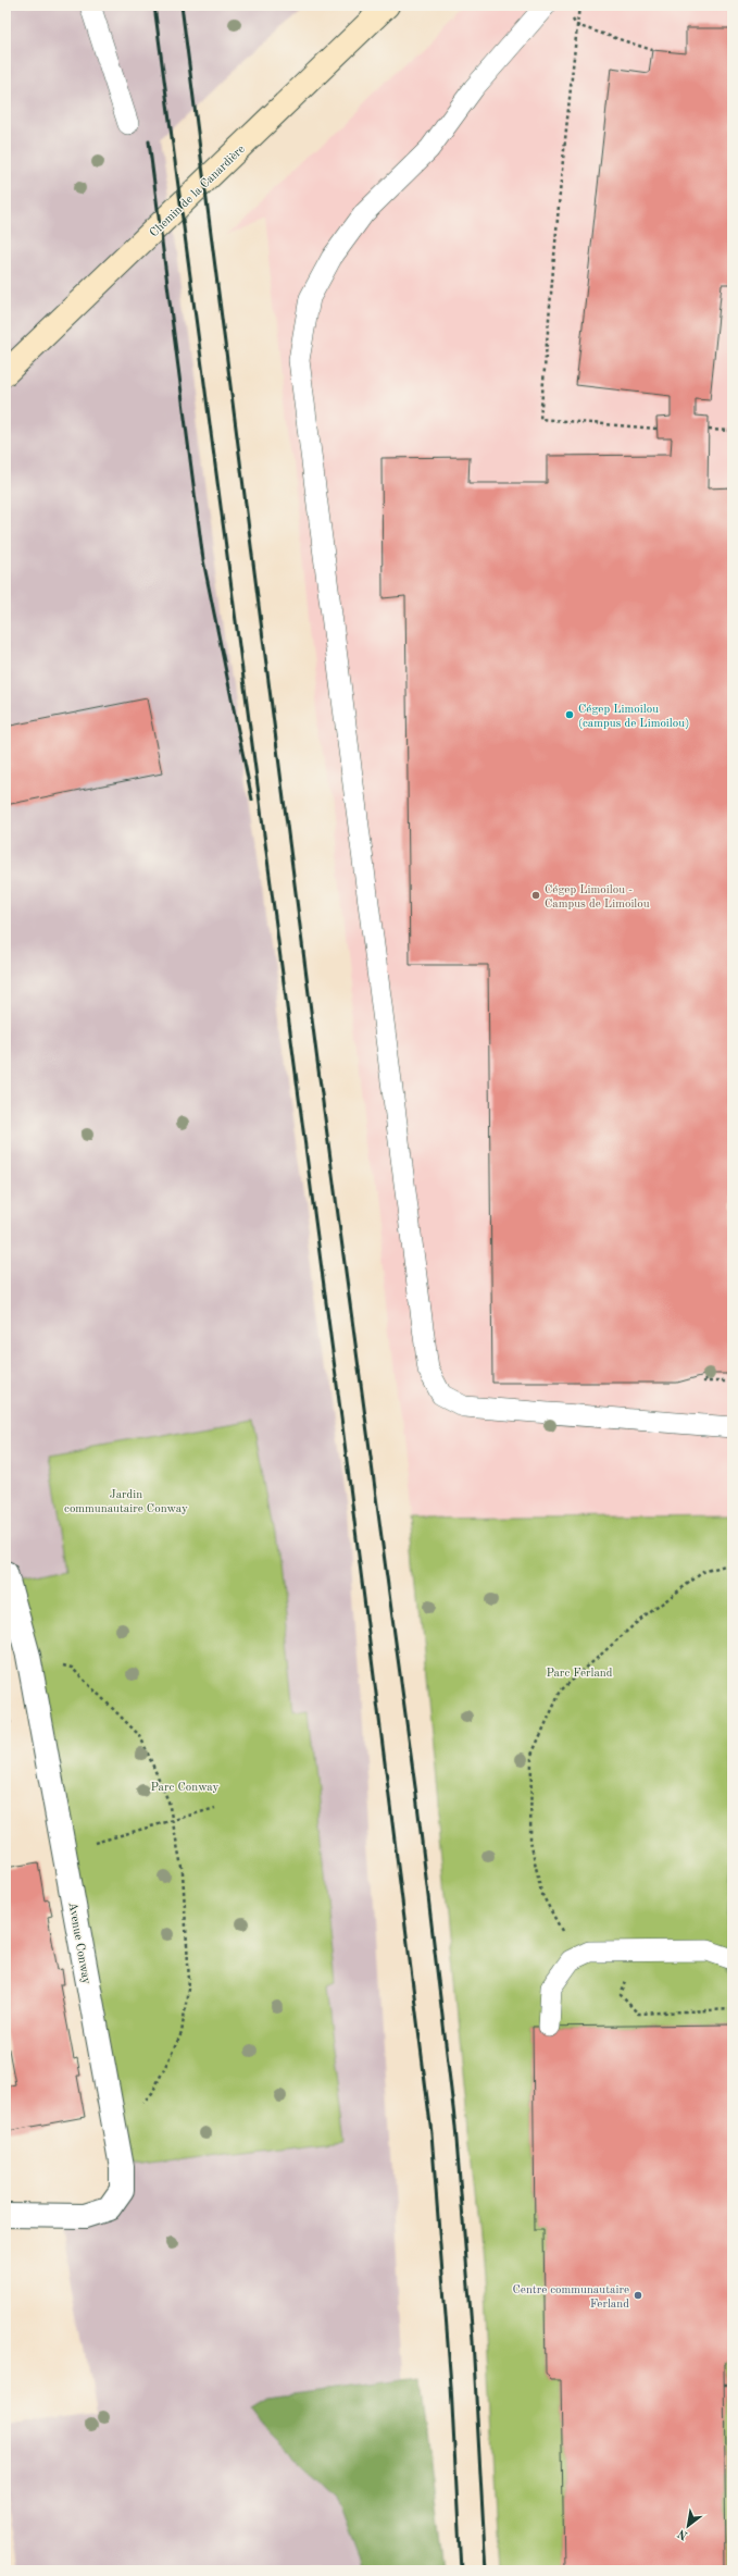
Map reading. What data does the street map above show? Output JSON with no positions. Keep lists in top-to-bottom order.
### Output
{
  "streets": {
    "main road": ["Chemin de la Canardière"],
    "street": ["Avenue Conway"]
  },
  "parks": ["Jardin communautaire Conway", "Parc Ferland", "Parc Conway"],
  "places": ["Cégep Limoilou (campus de Limoilou)", "Cégep Limoilou - Campus de Limoilou", "Centre communautaire Ferland"],
  "north": "bottom left"
}
